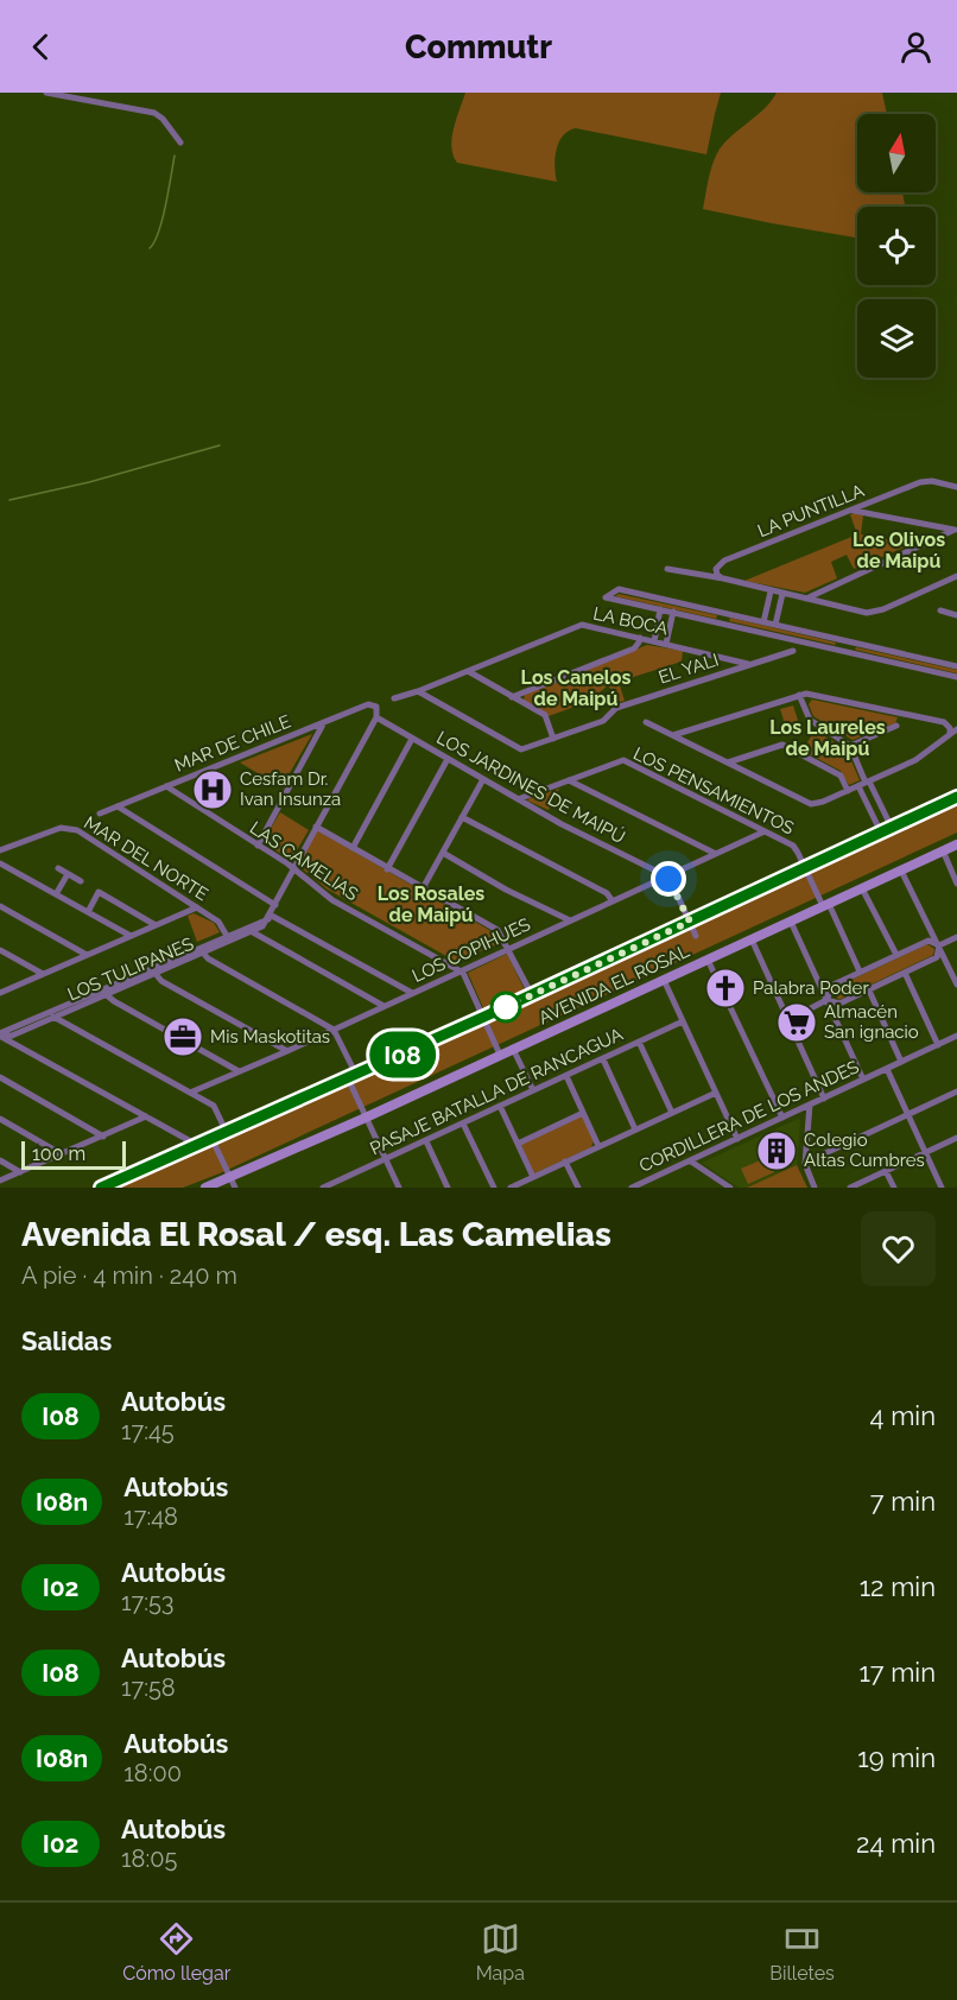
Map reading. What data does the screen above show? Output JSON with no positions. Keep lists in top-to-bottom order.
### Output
{
  "streets": {
    "street": [
      "LA PUNTILLA",
      "LA BOCA",
      "EL YALI",
      "MAR DE CHILE",
      "LOS JARDINES DE MAIPÚ",
      "LOS PENSAMIENTOS",
      "MAR DEL NORTE",
      "LAS CAMELIAS",
      "LOS COPIHUES",
      "LOS TULIPANES",
      "AVENIDA EL ROSAL",
      "PASAJE BATALLA DE RANCAGUA",
      "CORDILLERA DE LOS ANDES"
    ]
  },
  "crossings": [
    ["LA BOCA", "EL YALI"],
    ["MAR DE CHILE", "LAS CAMELIAS"],
    ["MAR DE CHILE", "LOS TULIPANES"],
    ["LOS JARDINES DE MAIPÚ", "LOS PENSAMIENTOS"],
    ["LOS JARDINES DE MAIPÚ", "LOS COPIHUES"],
    ["LOS JARDINES DE MAIPÚ", "LOS TULIPANES"],
    ["LOS PENSAMIENTOS", "LOS COPIHUES"],
    ["LOS PENSAMIENTOS", "AVENIDA EL ROSAL"],
    ["MAR DEL NORTE", "LOS TULIPANES"],
    ["LAS CAMELIAS", "LOS COPIHUES"],
    ["LAS CAMELIAS", "LOS TULIPANES"]
  ],
  "districts": [
    "Los Olivos de Maipú",
    "Los Canelos de Maipú",
    "Los Laureles de Maipú",
    "Los Rosales de Maipú"
  ],
  "places": {
    "hospital": ["Cesfam Dr. Ivan Insunza"],
    "church": ["Palabra Poder"],
    "supermarket": ["Almacén San ignacio"],
    "office": ["Mis Maskotitas"],
    "building": ["Colegio Altas Cumbres"]
  },
  "lines": ["bus line I08"],
  "scale_bar": "100 m",
  "north": "top",
  "page": {
    "header": "Commutr",
    "on_map": "I08",
    "scale": "100 m",
    "heading": [
      ["Avenida El Rosal / esq. Las Camelias", "A pie · 4 min · 240 m"],
      "Salidas"
    ],
    "list": [
      {
        "mark": "I08",
        "name": "Autobús",
        "note": "17:45",
        "value": "4 min"
      },
      {
        "mark": "I08n",
        "name": "Autobús",
        "note": "17:48",
        "value": "7 min"
      },
      {
        "mark": "I02",
        "name": "Autobús",
        "note": "17:53",
        "value": "12 min"
      },
      {
        "mark": "I08",
        "name": "Autobús",
        "note": "17:58",
        "value": "17 min"
      },
      {
        "mark": "I08n",
        "name": "Autobús",
        "note": "18:00",
        "value": "19 min"
      },
      {
        "mark": "I02",
        "name": "Autobús",
        "note": "18:05",
        "value": "24 min"
      }
    ],
    "tabs": ["Cómo llegar", "Mapa", "Billetes"]
  }
}
